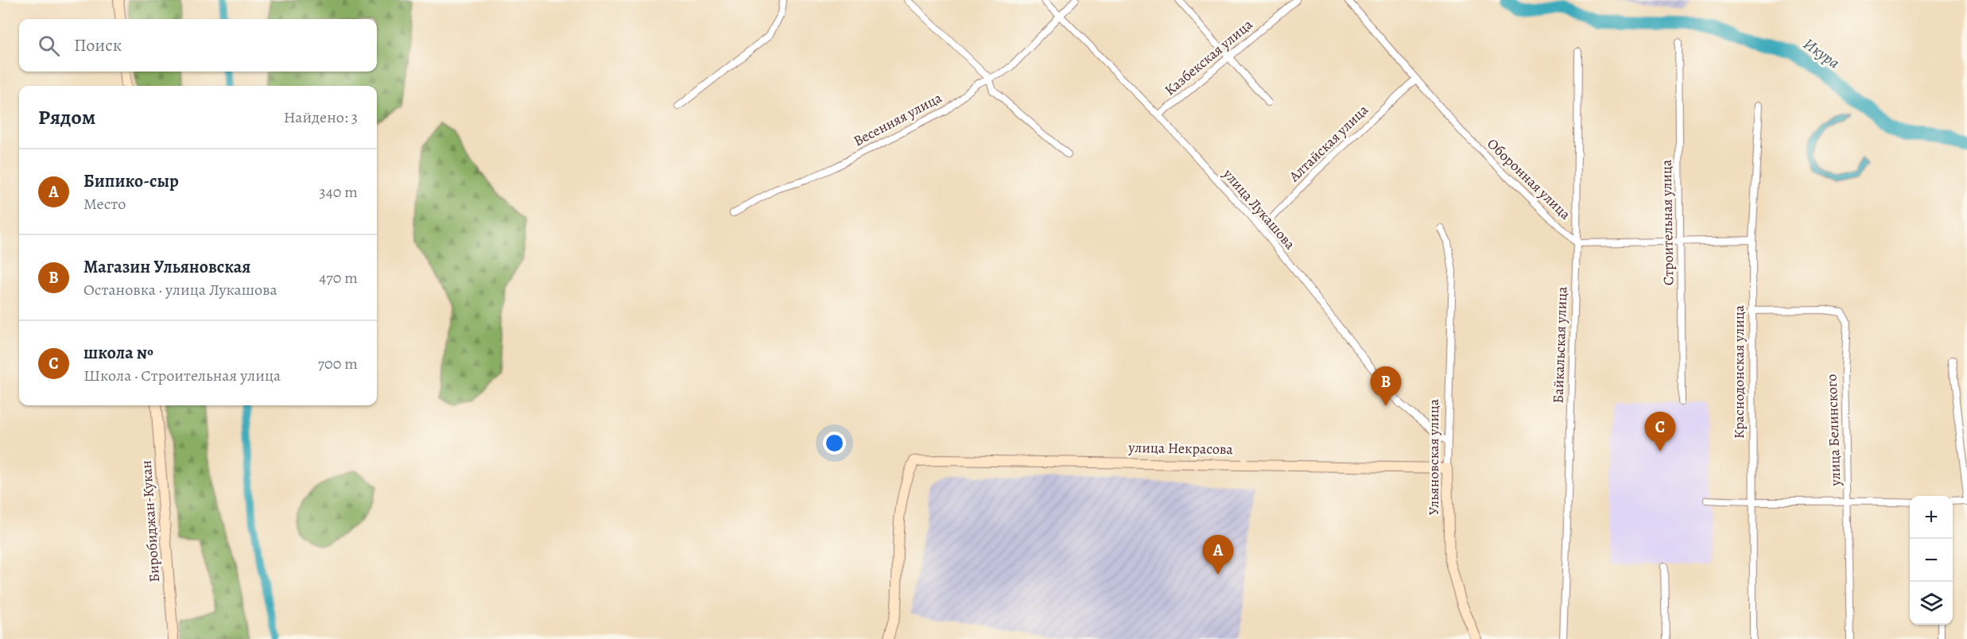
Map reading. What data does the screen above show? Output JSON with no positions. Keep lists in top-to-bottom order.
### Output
{
  "streets": {
    "street": [
      "Казбекская улица",
      "Весенняя улица",
      "Алтайская улица",
      "Оборонная улица",
      "улица Лукашова",
      "Строительная улица",
      "Байкальская улица",
      "Краснодонская улица",
      "улица Белинского",
      "улица Некрасова",
      "Ульяновская улица",
      "Биробиджан-Кукан"
    ]
  },
  "crossings": [
    ["Казбекская улица", "улица Лукашова"],
    ["Весенняя улица", "улица Лукашова"],
    ["Алтайская улица", "Оборонная улица"],
    ["Алтайская улица", "улица Лукашова"],
    ["Оборонная улица", "Байкальская улица"],
    ["улица Лукашова", "Ульяновская улица"],
    ["Краснодонская улица", "улица Белинского"],
    ["улица Некрасова", "Ульяновская улица"]
  ],
  "water": ["Икура"],
  "page": {
    "search": "Поиск",
    "heading": ["Рядом", "Найдено: 3"],
    "list": [
      {
        "mark": "A",
        "name": "Бипико-сыр",
        "note": "Место",
        "value": "340 m"
      },
      {
        "mark": "B",
        "name": "Магазин Ульяновская",
        "note": "Остановка · улица Лукашова",
        "value": "470 m"
      },
      {
        "mark": "C",
        "name": "школа №",
        "note": "Школа · Строительная улица",
        "value": "700 m"
      }
    ],
    "pins": ["B", "C", "A"],
    "map_buttons": ["+", "−"]
  }
}
